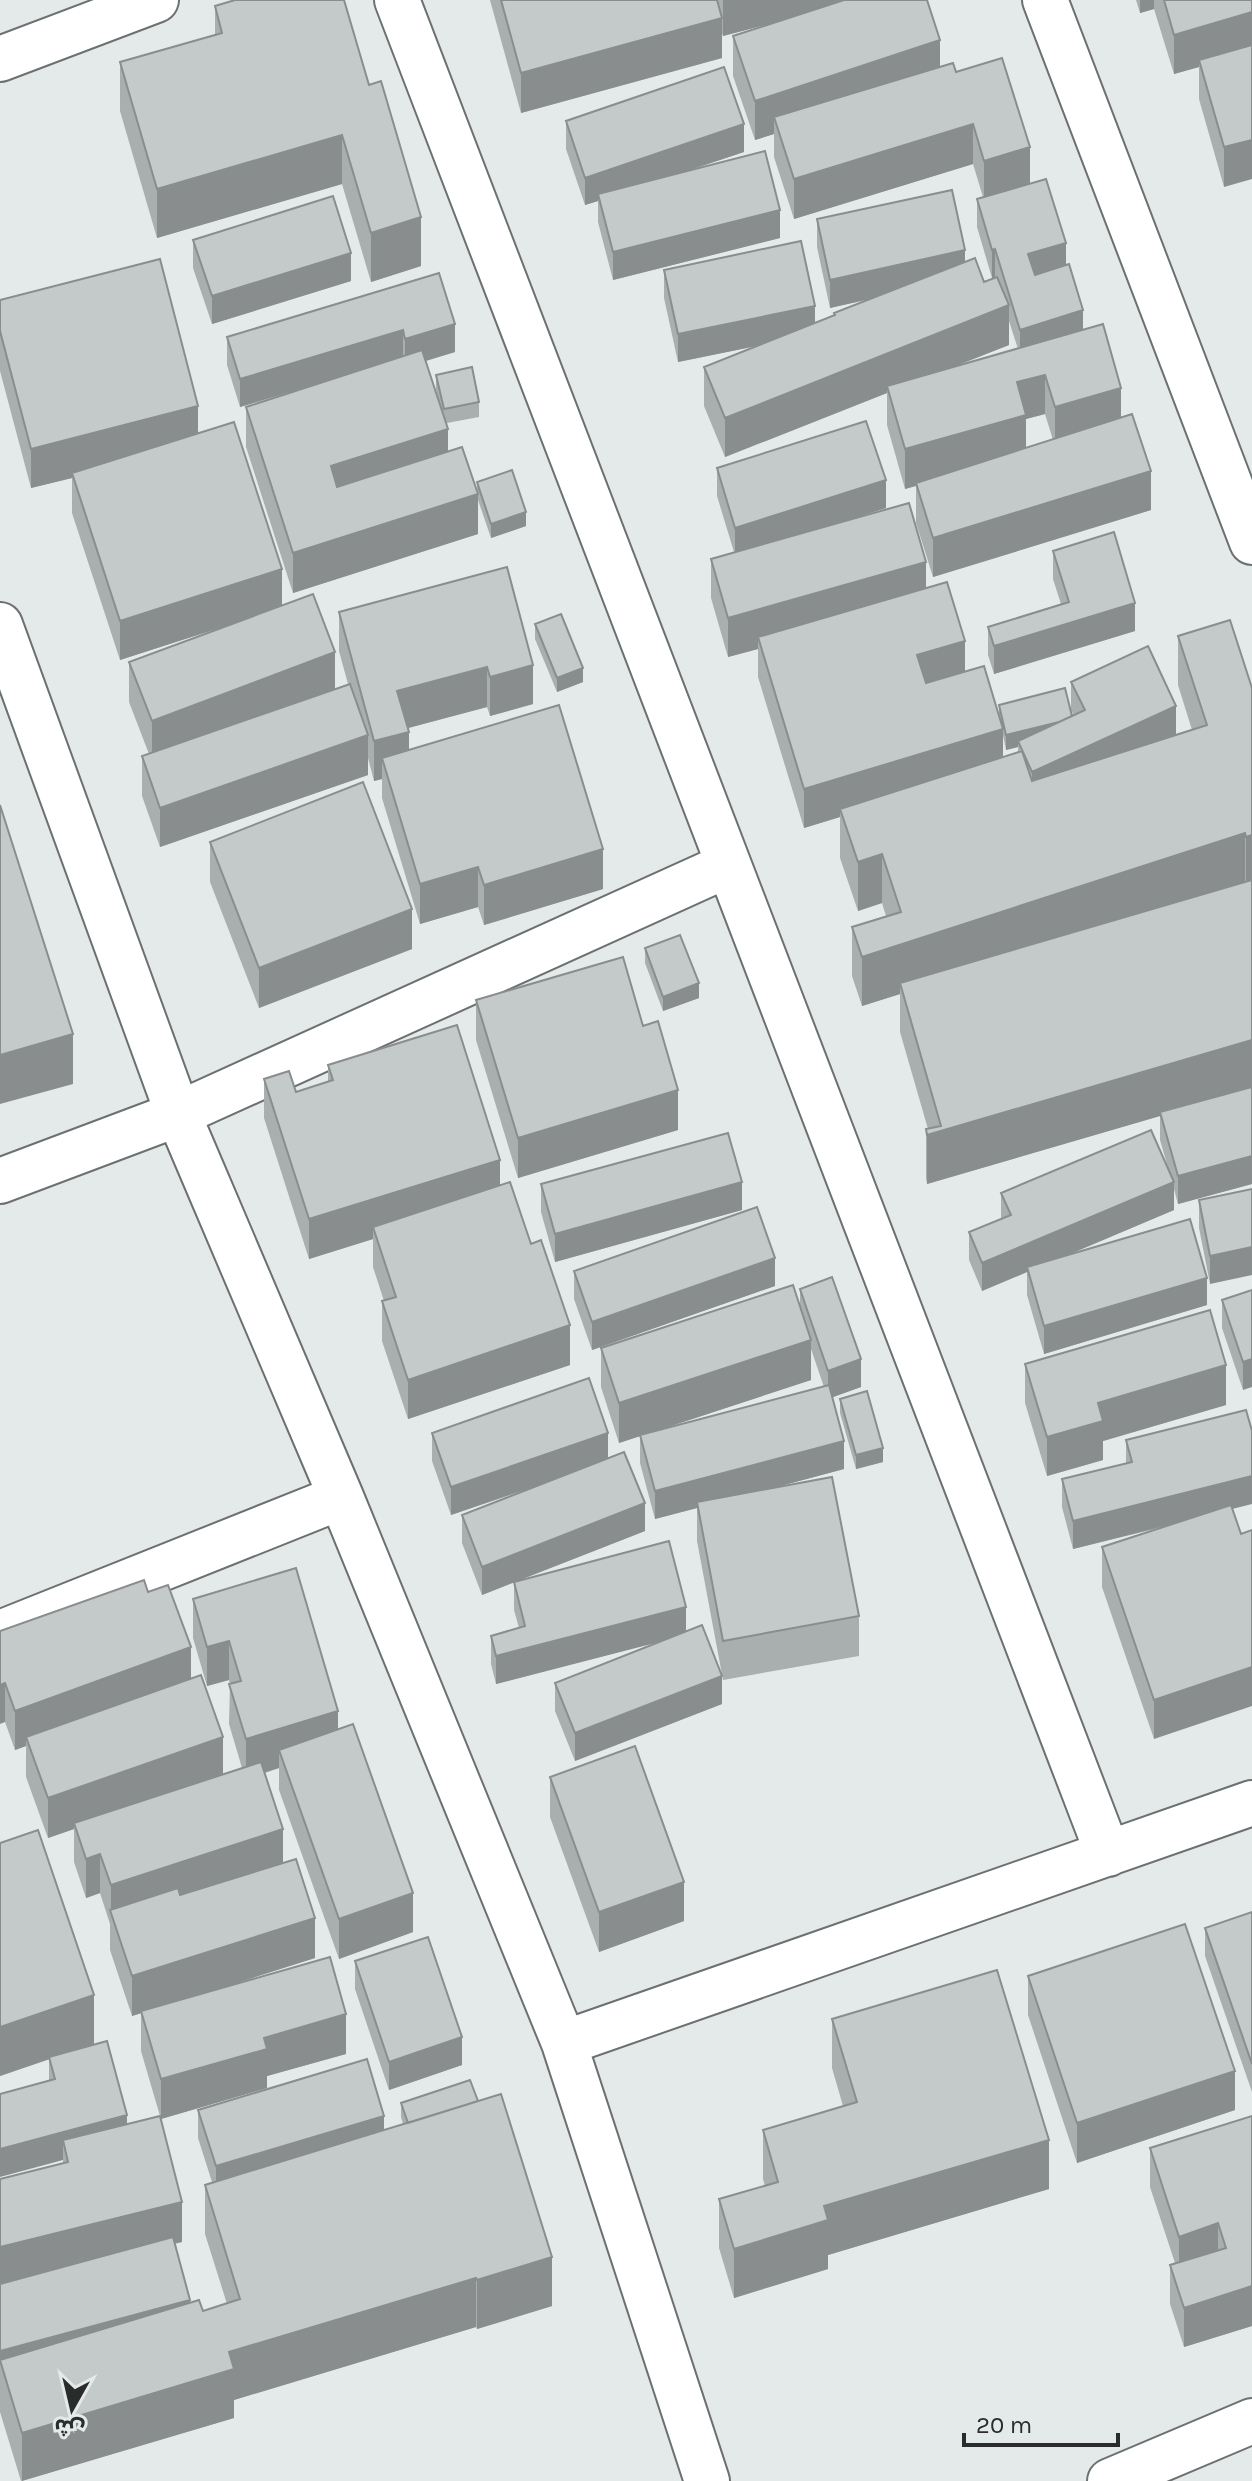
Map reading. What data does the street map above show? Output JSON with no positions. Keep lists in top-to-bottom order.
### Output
{
  "scale_bar": "20 m",
  "north": "bottom"
}
